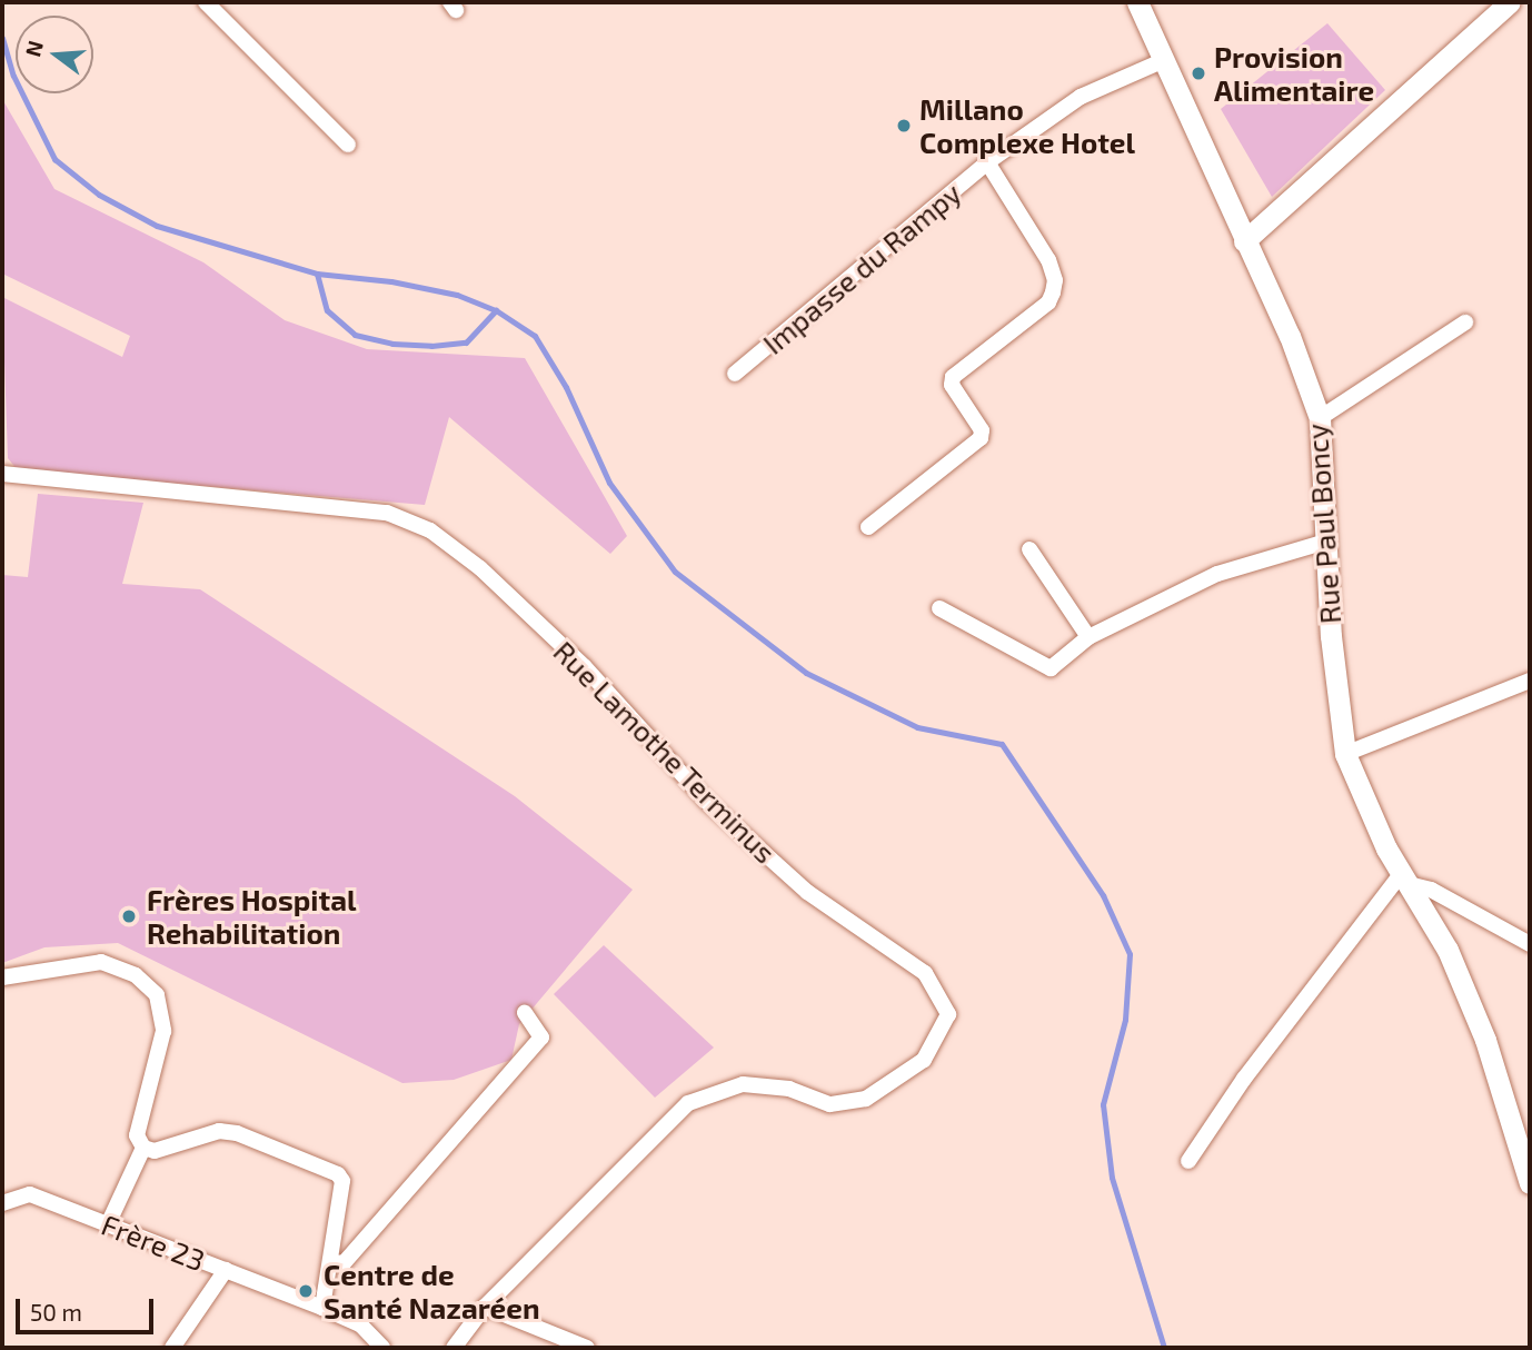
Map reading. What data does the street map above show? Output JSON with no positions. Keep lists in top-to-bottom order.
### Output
{
  "streets": {
    "street": [
      "Impasse du Rampy",
      "Rue Paul Boncy",
      "Rue Lamothe Terminus",
      "Frère 23"
    ]
  },
  "crossings": [
    ["Impasse du Rampy", "Rue Paul Boncy"]
  ],
  "places": [
    "Provision Alimentaire",
    "Millano Complexe Hotel",
    "Frères Hospital Rehabilitation",
    "Centre de Santé Nazaréen"
  ],
  "scale_bar": "50 m",
  "north": "left"
}
